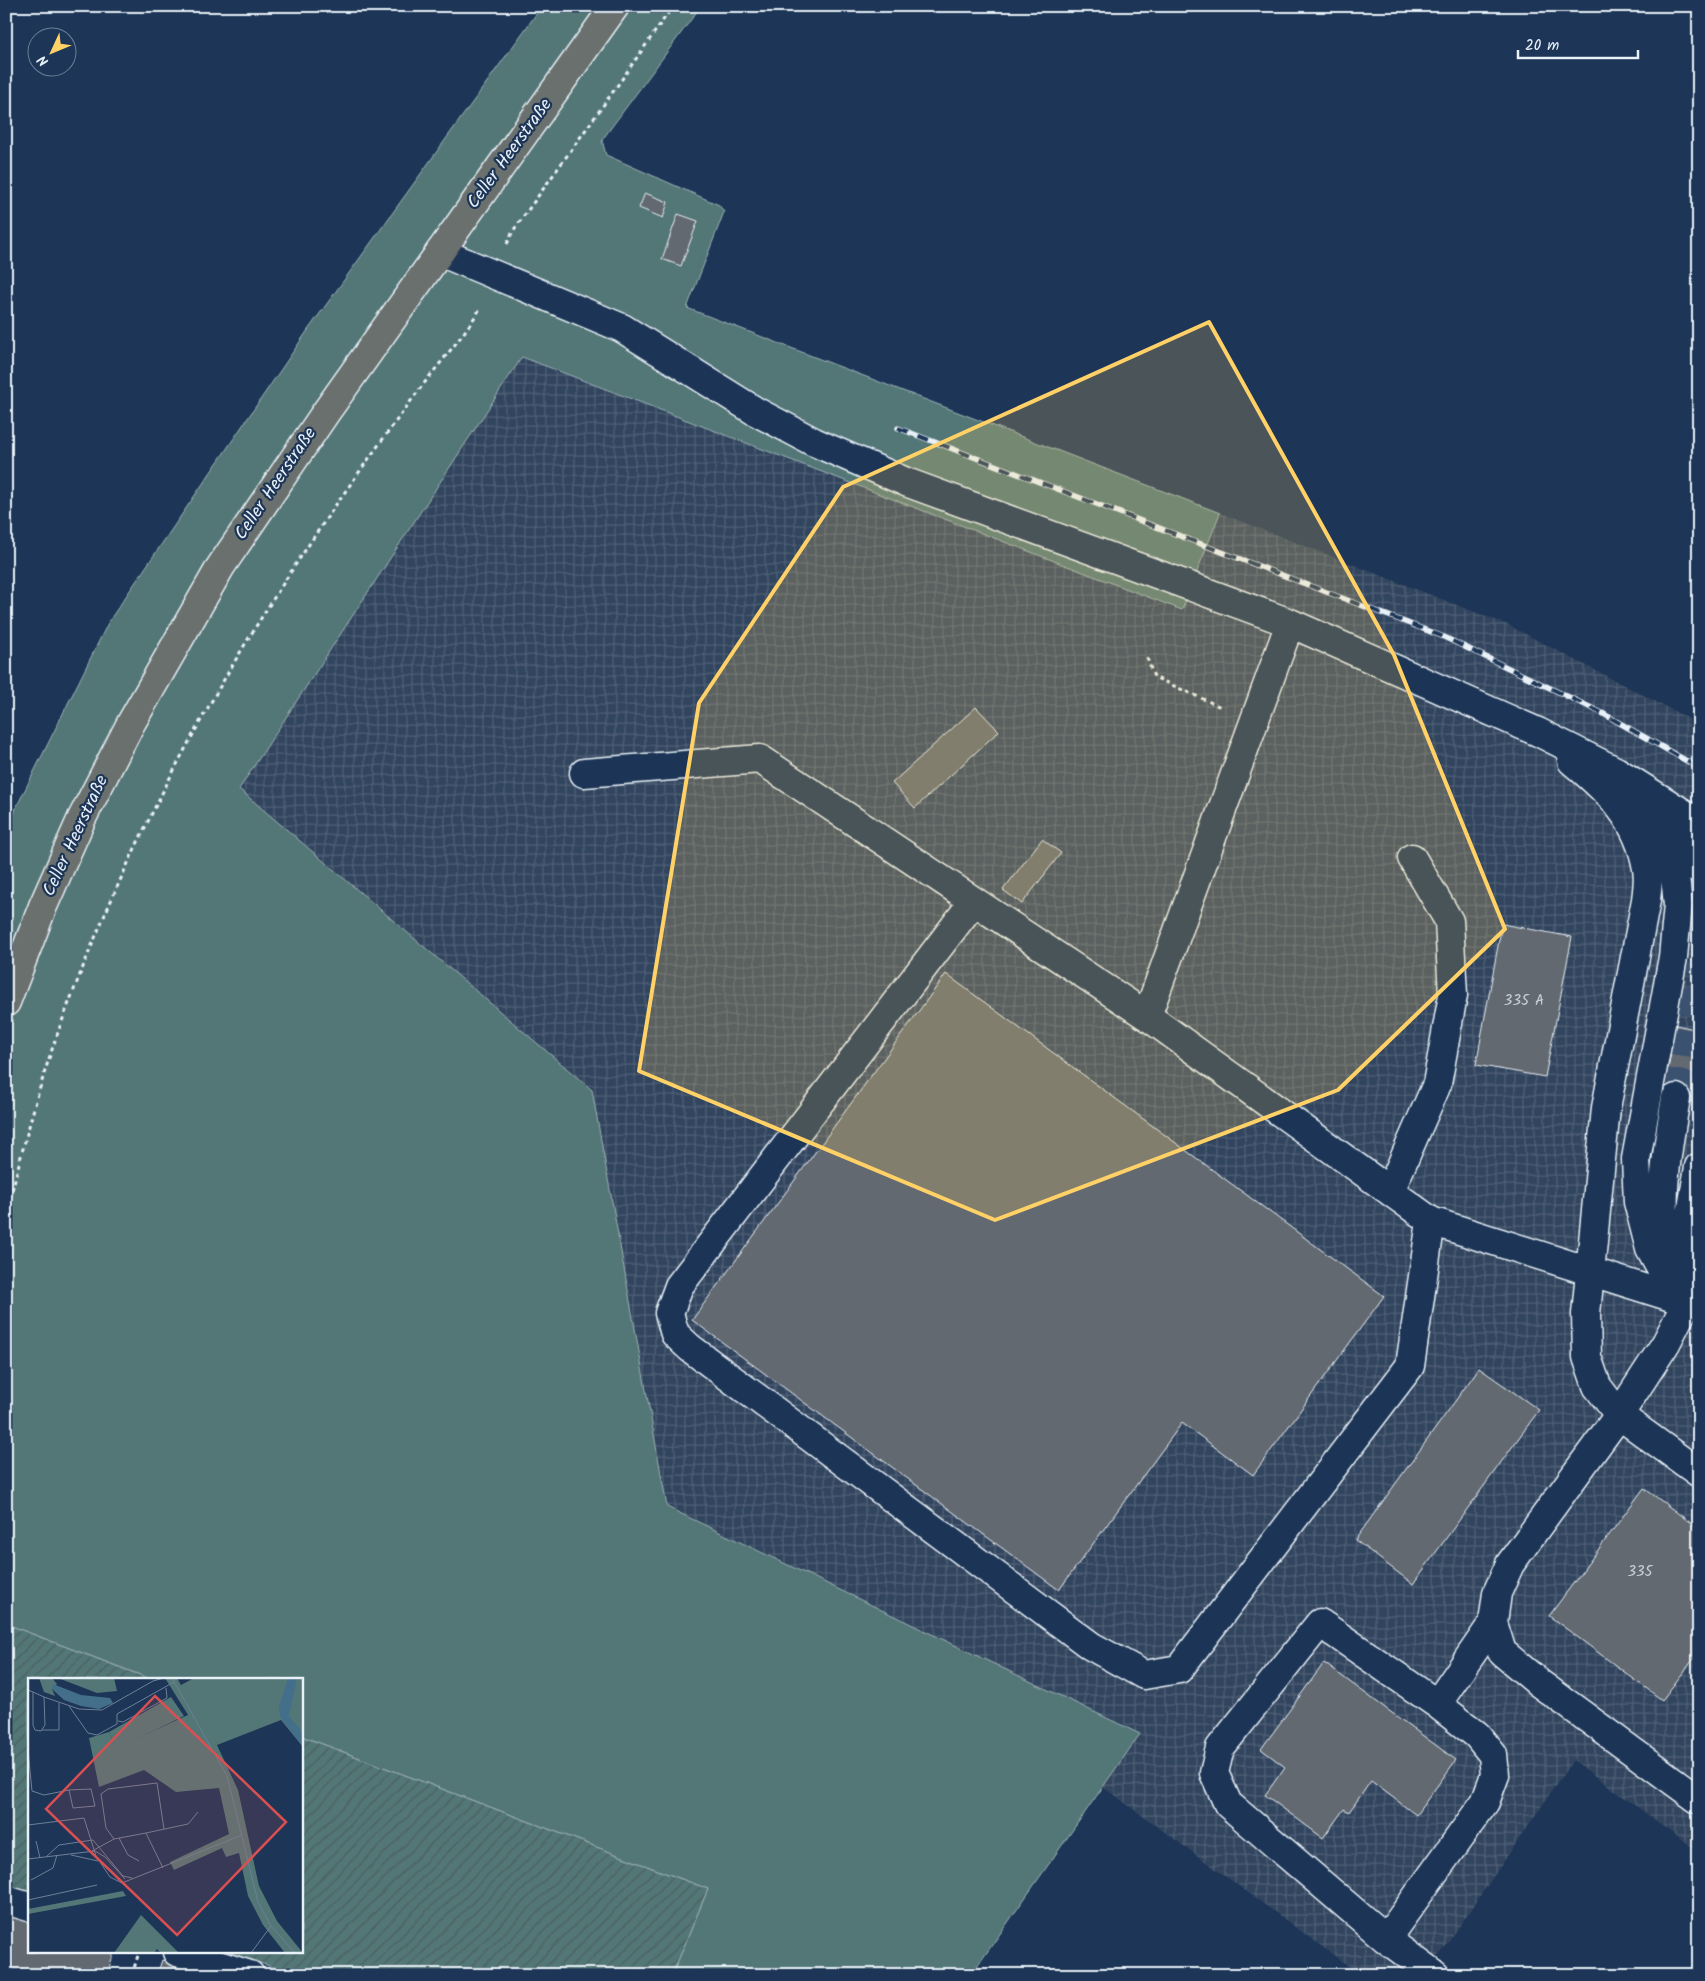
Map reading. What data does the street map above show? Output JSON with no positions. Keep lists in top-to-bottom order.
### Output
{
  "streets": {
    "main road": ["Celler Heerstraße"]
  },
  "house_numbers": ["335 A", "335"],
  "scale_bar": "20 m",
  "north": "bottom left"
}
